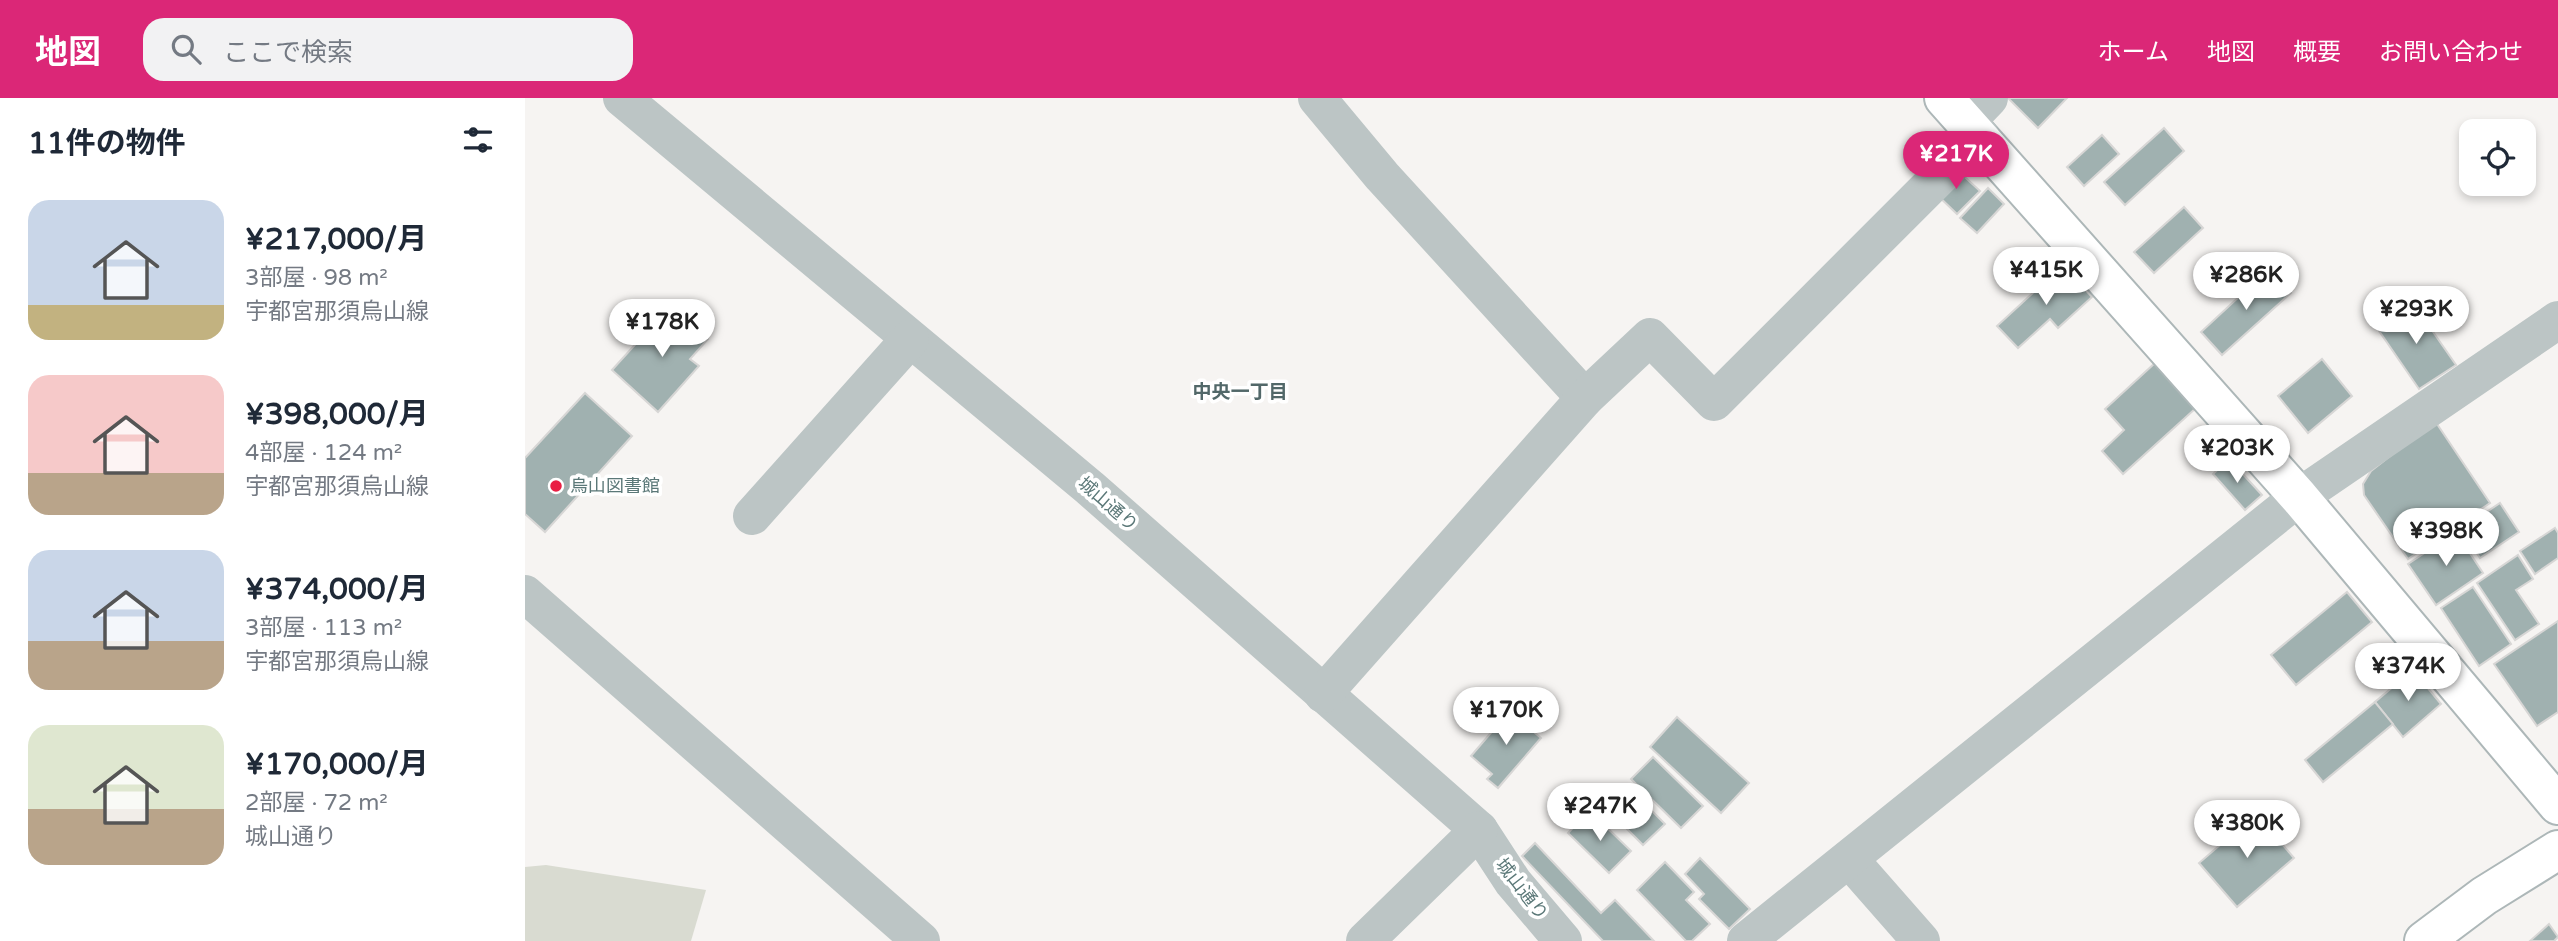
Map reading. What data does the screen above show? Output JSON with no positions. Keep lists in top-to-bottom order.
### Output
{
  "streets": {
    "street": ["城山通り"]
  },
  "districts": ["中央一丁目"],
  "places": ["烏山図書館"],
  "page": {
    "header": "地図",
    "search": "ここで検索",
    "nav": [
      "ホーム",
      "地図",
      "概要",
      "お問い合わせ"
    ],
    "heading": "11件の物件",
    "price": [
      "¥217K",
      "¥415K",
      "¥286K",
      "¥293K",
      "¥178K",
      "¥203K",
      "¥398K",
      "¥374K",
      "¥170K",
      "¥247K",
      "¥380K"
    ],
    "list": [
      {
        "name": "¥217,000/月",
        "note": "3部屋 · 98 m² · 宇都宮那須烏山線"
      },
      {
        "name": "¥398,000/月",
        "note": "4部屋 · 124 m² · 宇都宮那須烏山線"
      },
      {
        "name": "¥374,000/月",
        "note": "3部屋 · 113 m² · 宇都宮那須烏山線"
      },
      {
        "name": "¥170,000/月",
        "note": "2部屋 · 72 m² · 城山通り"
      }
    ]
  }
}
